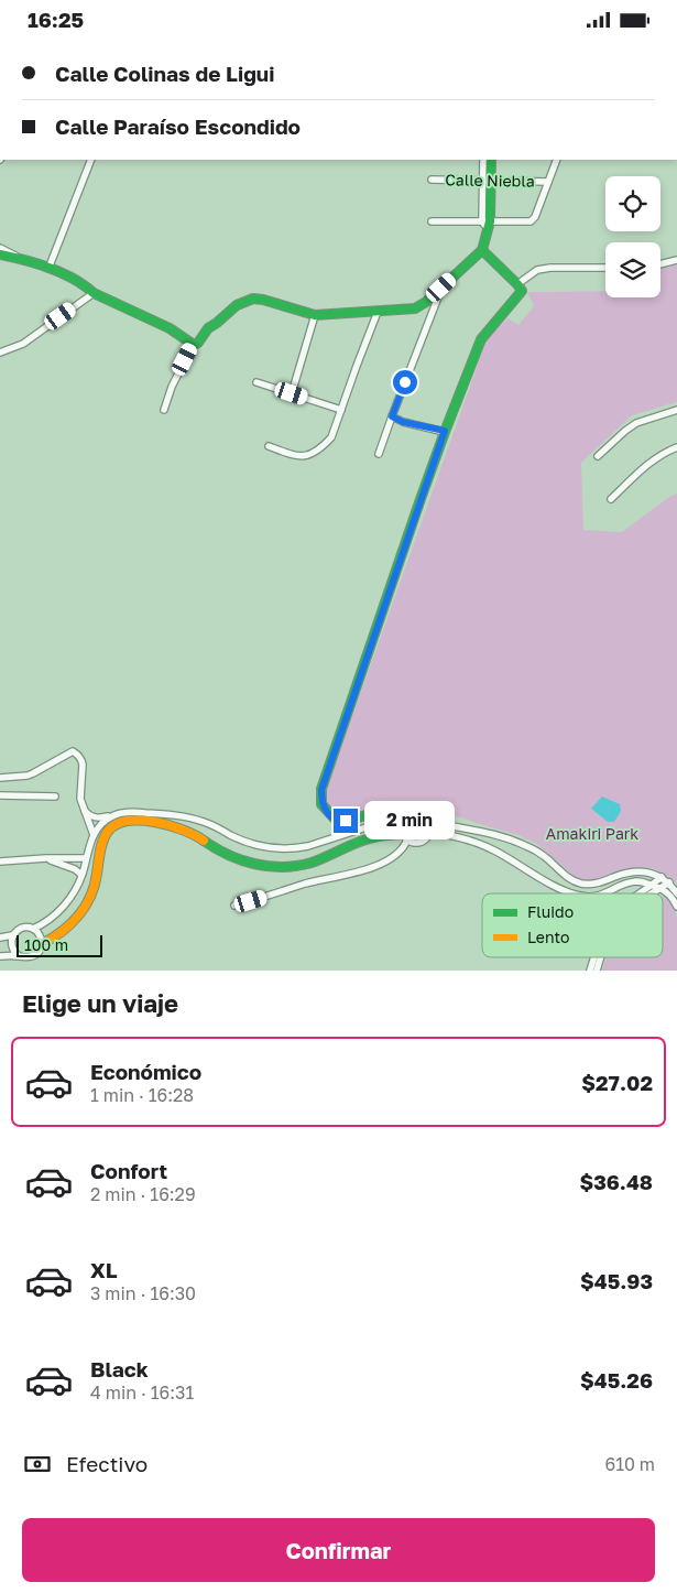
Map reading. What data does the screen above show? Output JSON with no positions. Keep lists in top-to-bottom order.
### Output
{
  "streets": {
    "street": ["Calle Niebla"]
  },
  "parks": ["Amakiri Park"],
  "legend": ["Fluido", "Lento"],
  "scale_bar": "100 m",
  "page": {
    "status": "16:25",
    "banner": ["Calle Colinas de Ligui", "Calle Paraíso Escondido"],
    "bubble": "2 min",
    "scale": "100 m",
    "heading": "Elige un viaje",
    "list": [
      {
        "name": "Económico",
        "note": "1 min · 16:28",
        "value": "$27.02"
      },
      {
        "name": "Confort",
        "note": "2 min · 16:29",
        "value": "$36.48"
      },
      {
        "name": "XL",
        "note": "3 min · 16:30",
        "value": "$45.93"
      },
      {
        "name": "Black",
        "note": "4 min · 16:31",
        "value": "$45.26"
      }
    ],
    "pay": ["Efectivo", "610 m"],
    "buttons": "Confirmar"
  }
}
